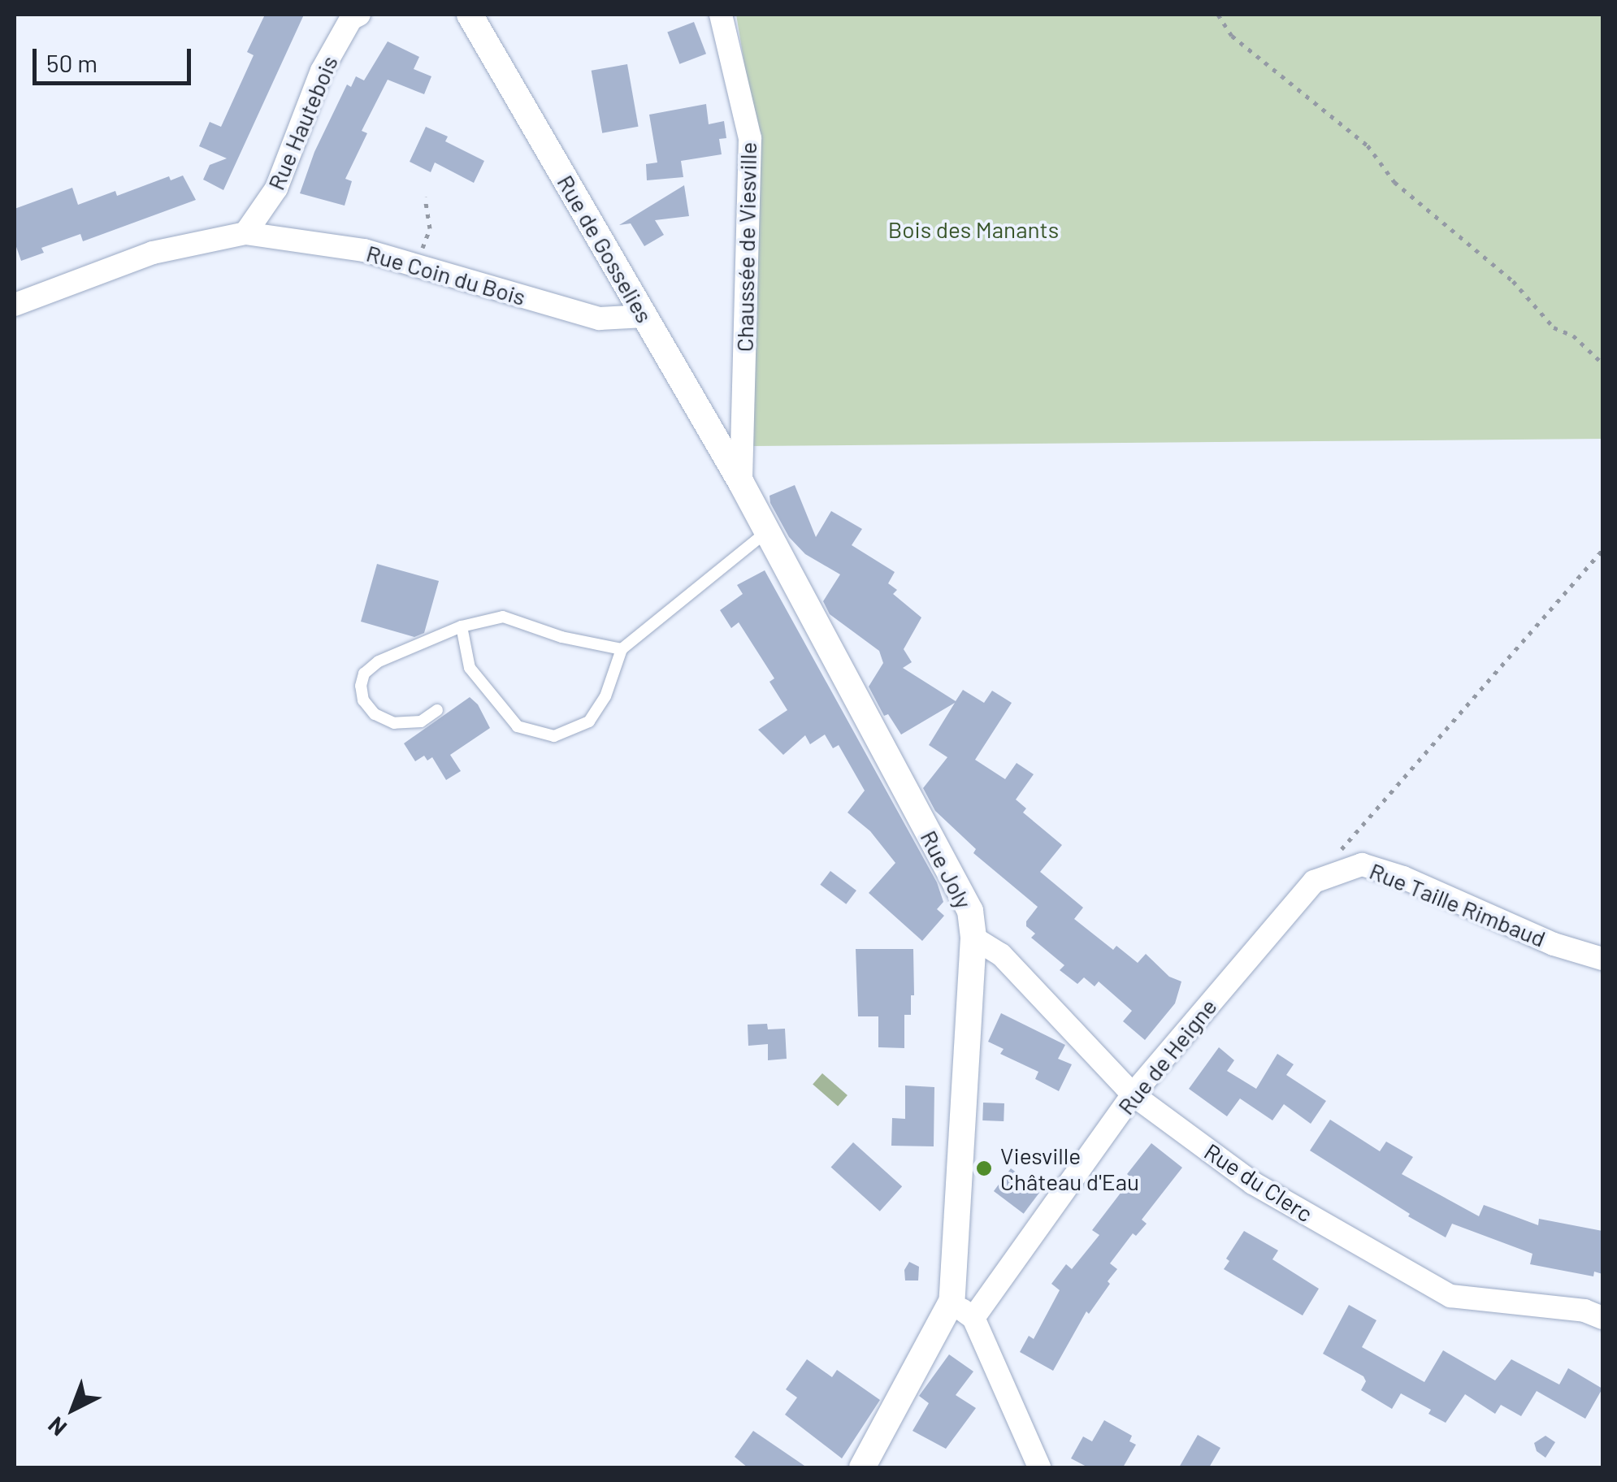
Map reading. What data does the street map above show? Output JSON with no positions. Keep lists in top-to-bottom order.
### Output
{
  "streets": {
    "street": [
      "Rue Hautebois",
      "Chaussée de Viesville",
      "Rue de Gosselies",
      "Rue Coin du Bois",
      "Rue Joly",
      "Rue Taille Rimbaud",
      "Rue de Heigne",
      "Rue du Clerc"
    ]
  },
  "crossings": [
    ["Rue Hautebois", "Rue Coin du Bois"],
    ["Chaussée de Viesville", "Rue de Gosselies"],
    ["Chaussée de Viesville", "Rue Joly"],
    ["Rue de Gosselies", "Rue Coin du Bois"],
    ["Rue de Gosselies", "Rue Joly"],
    ["Rue Joly", "Rue du Clerc"],
    ["Rue Taille Rimbaud", "Rue de Heigne"],
    ["Rue de Heigne", "Rue du Clerc"]
  ],
  "parks": ["Bois des Manants"],
  "places": ["Viesville Château d'Eau"],
  "scale_bar": "50 m",
  "north": "bottom left"
}
